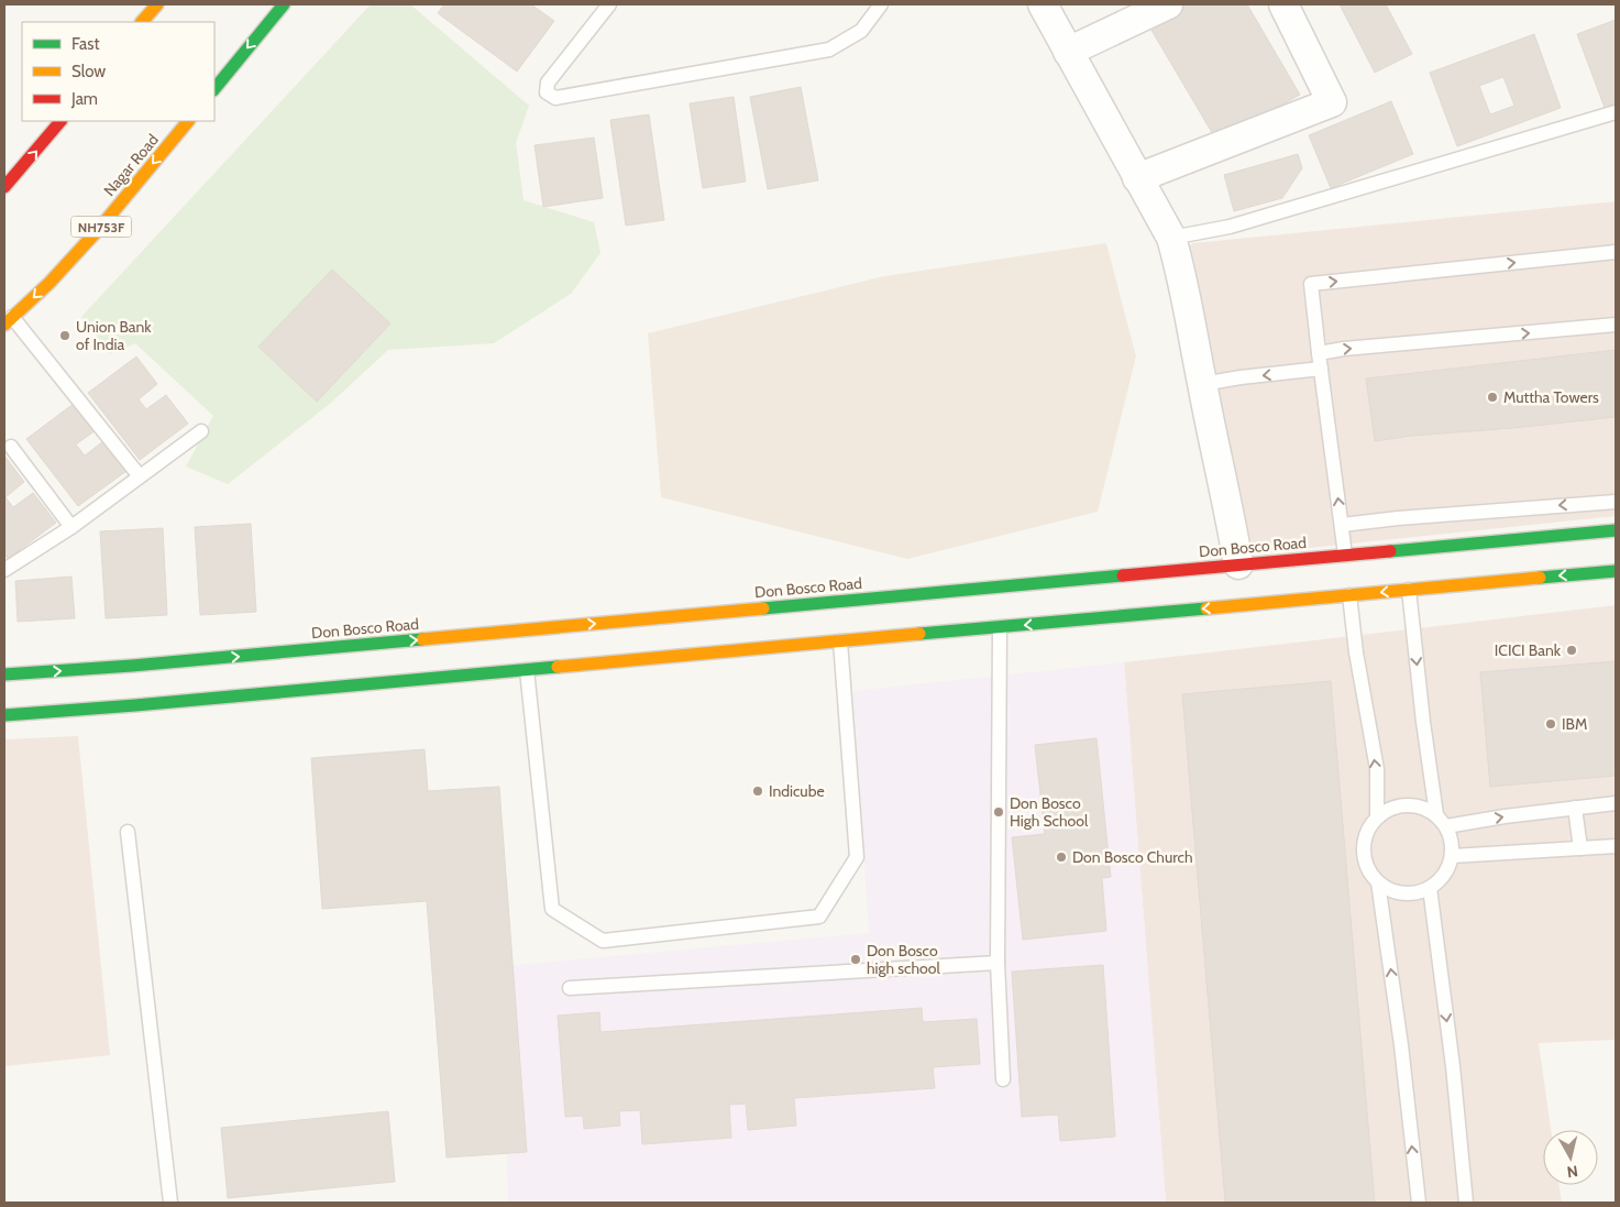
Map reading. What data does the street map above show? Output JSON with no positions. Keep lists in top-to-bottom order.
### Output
{
  "streets": {
    "main road": ["Nagar Road", "NH753F", "Don Bosco Road"]
  },
  "places": [
    "Union Bank of India",
    "Muttha Towers",
    "ICICI Bank",
    "IBM",
    "Indicube",
    "Don Bosco High School",
    "Don Bosco Church",
    "Don Bosco high school"
  ],
  "legend": ["Fast", "Slow", "Jam"],
  "north": "bottom"
}
